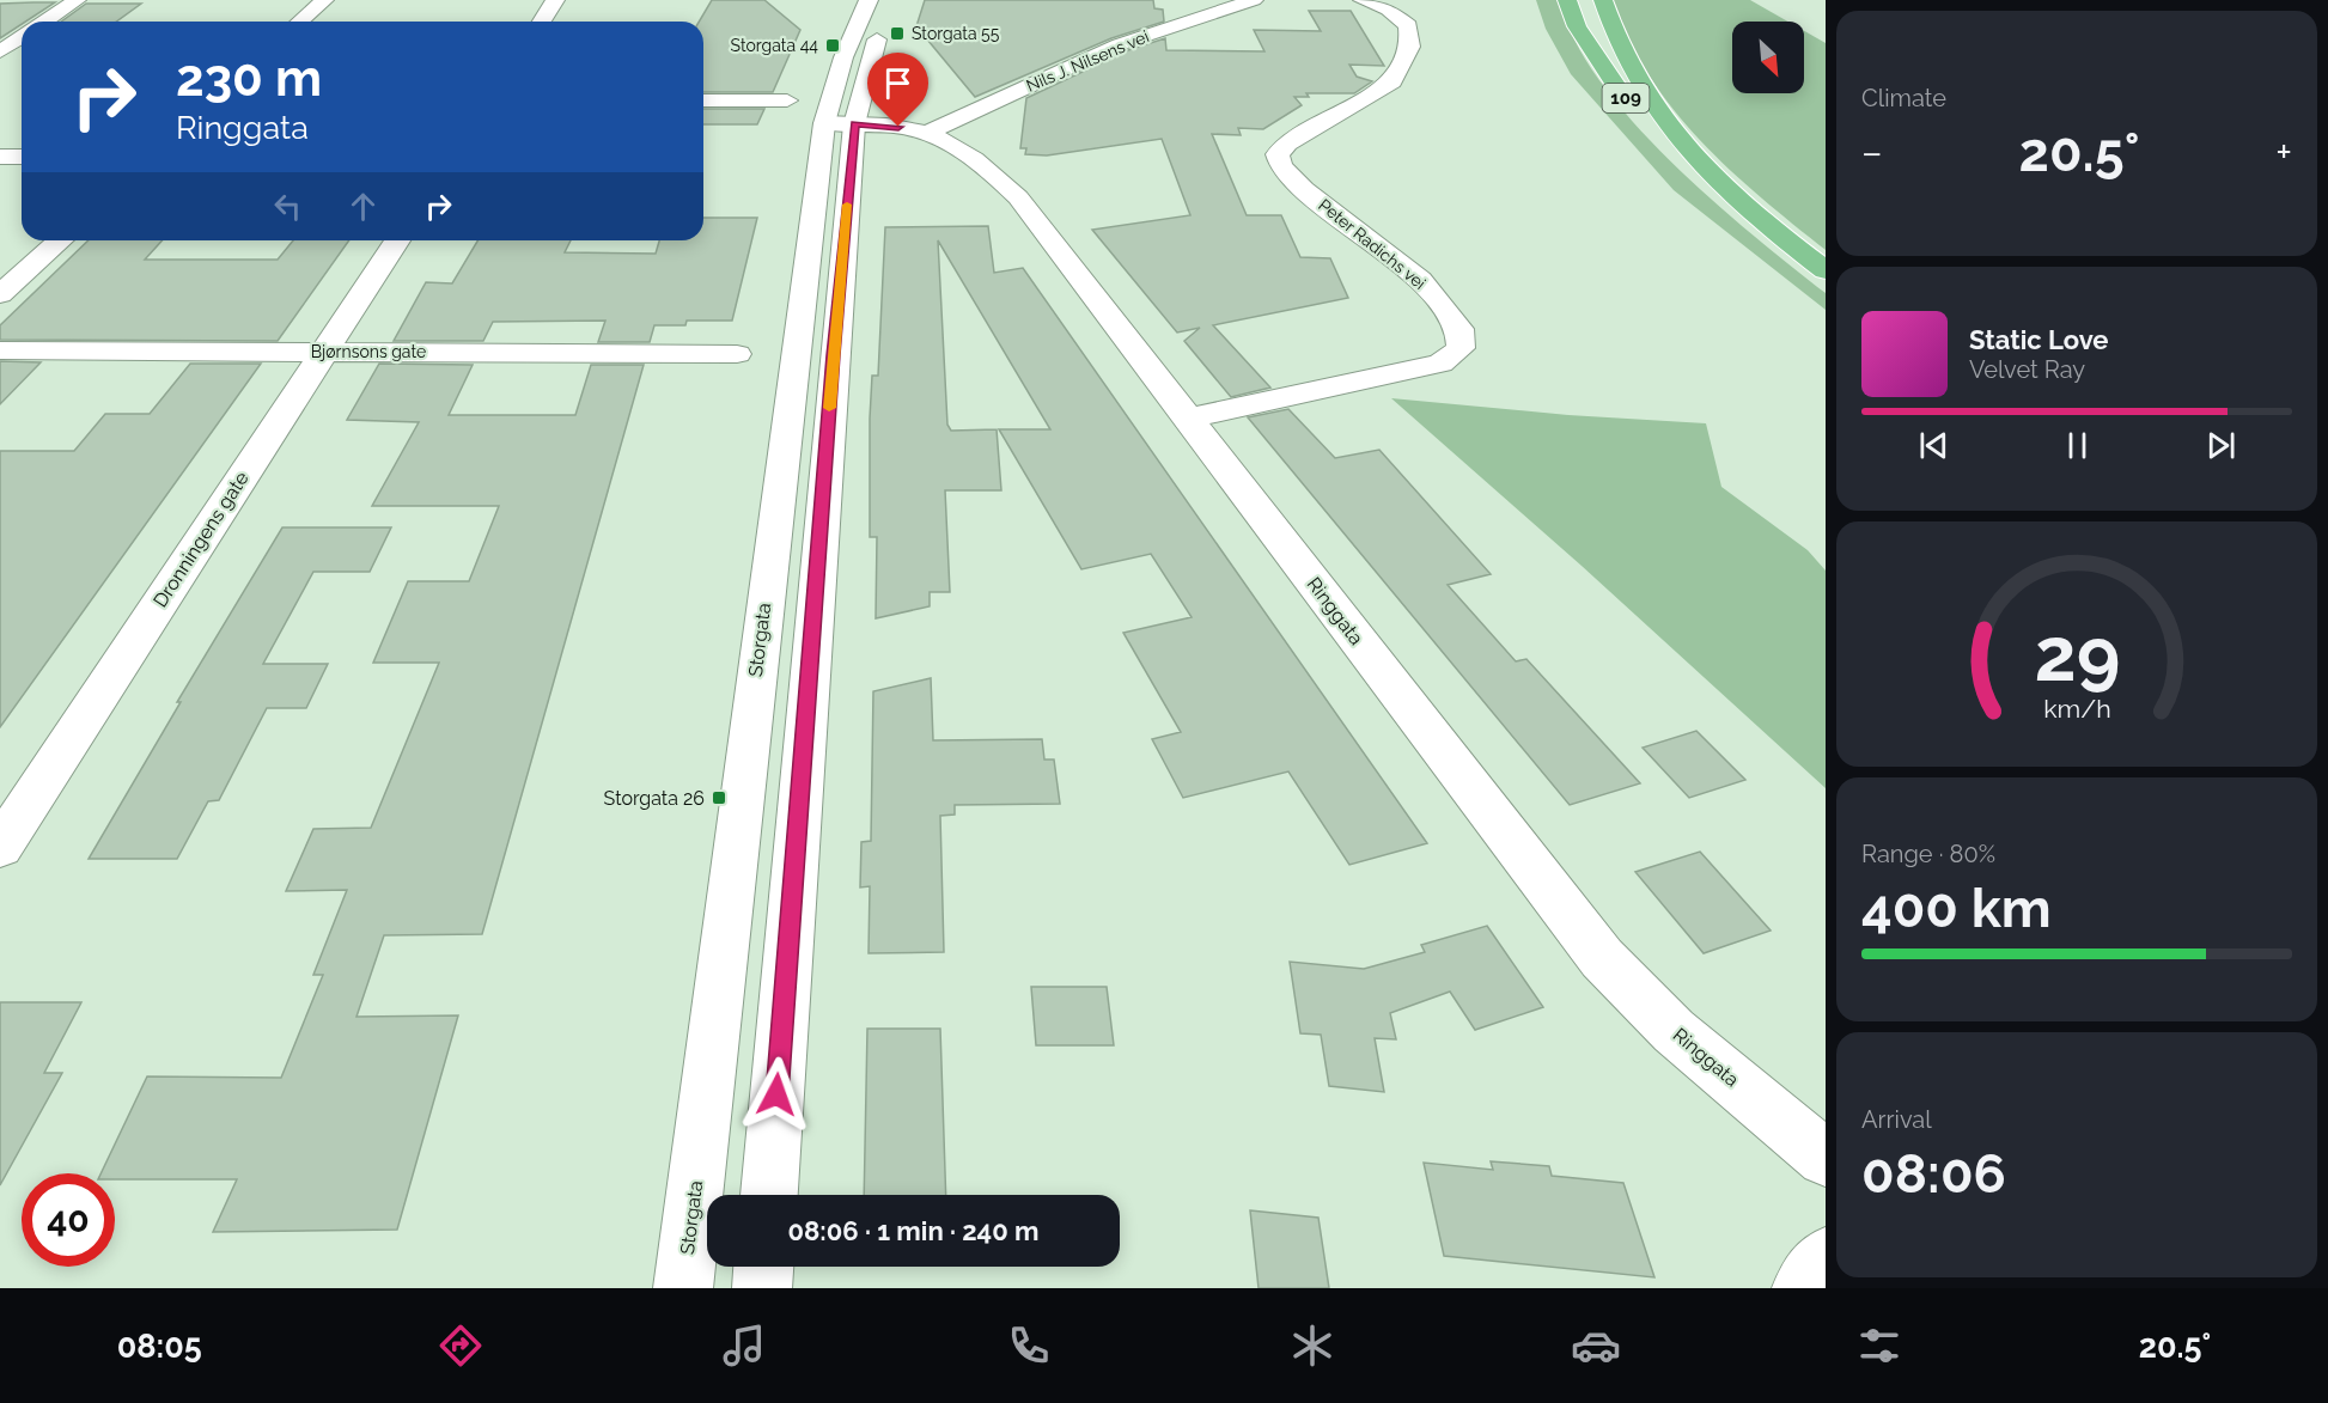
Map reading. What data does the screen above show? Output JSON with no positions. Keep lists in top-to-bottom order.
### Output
{
  "streets": {
    "main road": ["109"],
    "street": [
      "Nils J. Nilsens vei",
      "Peter Radichs vei",
      "Bjørnsons gate",
      "Dronningens gate",
      "Ringgata",
      "Storgata"
    ]
  },
  "crossings": [
    ["Nils J. Nilsens vei", "Ringgata"],
    ["Peter Radichs vei", "Ringgata"],
    ["Bjørnsons gate", "Dronningens gate"],
    ["Ringgata", "Storgata"]
  ],
  "places": {
    "transit": ["Storgata 55", "Storgata 44", "Storgata 26"]
  },
  "north": "bottom right",
  "page": {
    "tile": [
      "Climate",
      ["Range · 80%", "400 km"],
      ["Arrival", "08:06"]
    ],
    "turn": ["230 m", "Ringgata"],
    "heat": ["−", "20.5°", "+"],
    "song": ["Static Love", "Velvet Ray"],
    "limit": "40",
    "trip": "08:06 · 1 min · 240 m",
    "tabs": ["08:05", "20.5°"],
    "gauge": ["29", "km/h"]
  }
}
